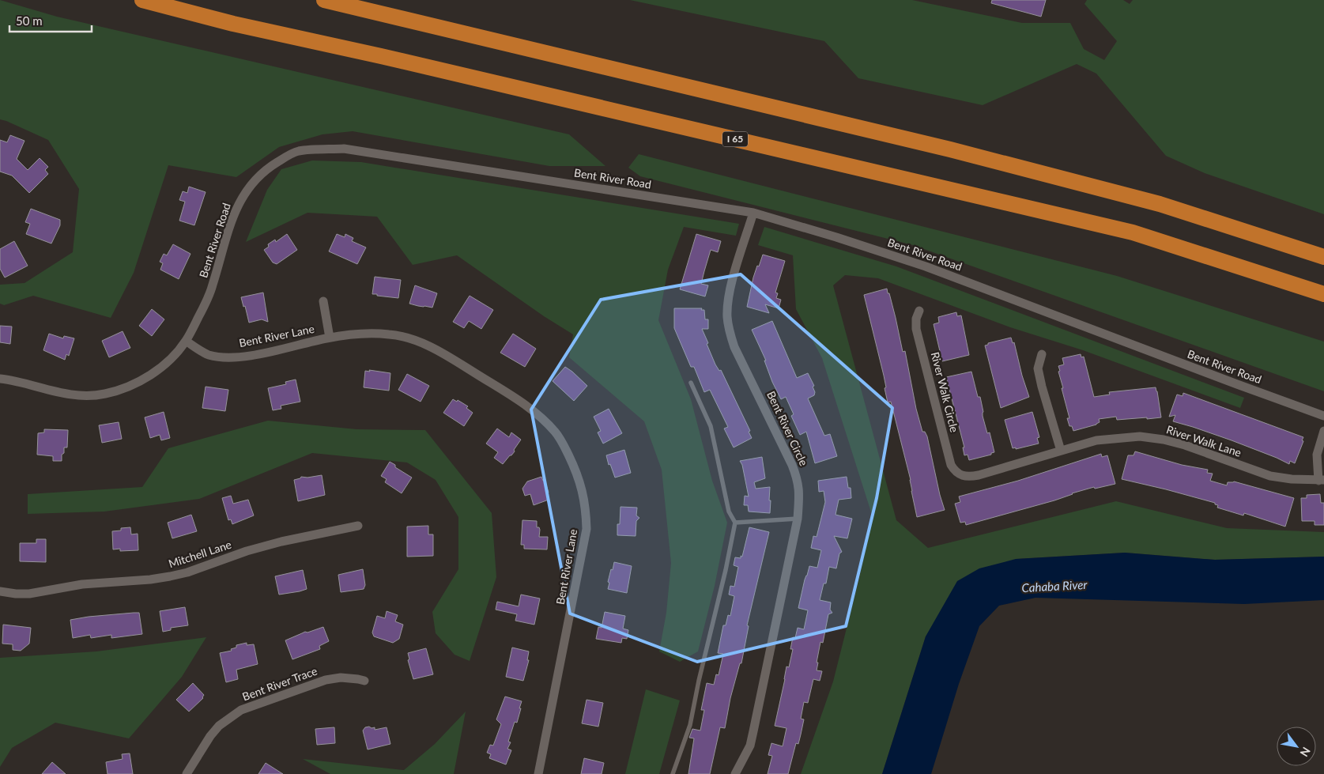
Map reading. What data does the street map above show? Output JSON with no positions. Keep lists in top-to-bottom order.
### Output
{
  "streets": {
    "highway": ["I 65"],
    "street": [
      "Bent River Road",
      "Bent River Lane",
      "River Walk Circle",
      "Bent River Circle",
      "River Walk Lane",
      "Mitchell Lane",
      "Bent River Trace"
    ]
  },
  "crossings": [
    ["Bent River Road", "Bent River Lane"],
    ["Bent River Road", "Bent River Circle"],
    ["River Walk Circle", "River Walk Lane"]
  ],
  "water": ["Cahaba River"],
  "scale_bar": "50 m",
  "north": "bottom right"
}
